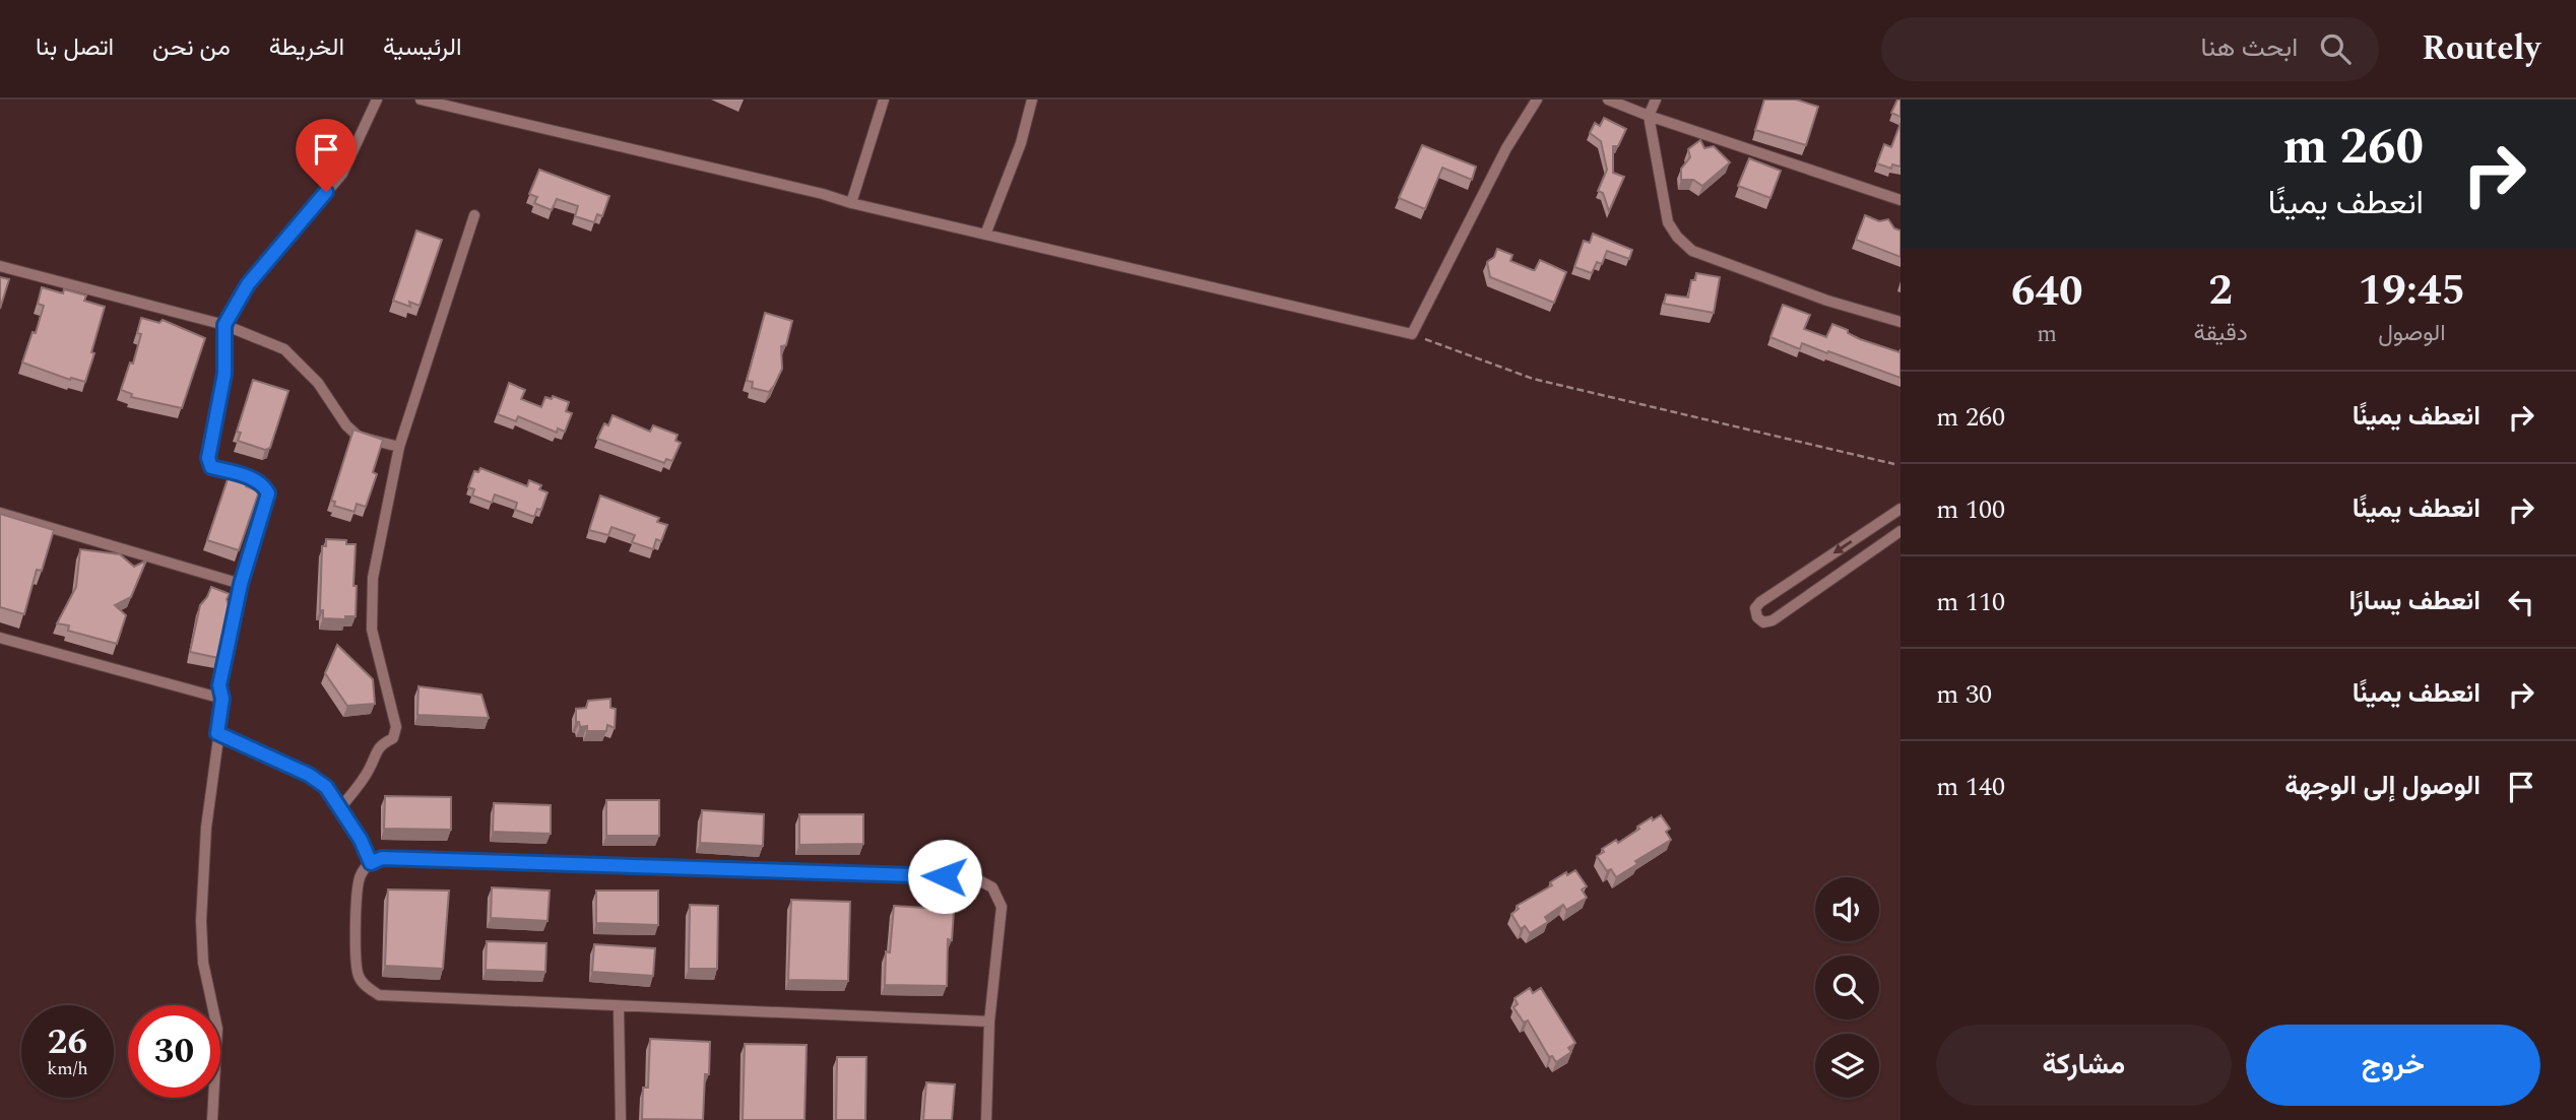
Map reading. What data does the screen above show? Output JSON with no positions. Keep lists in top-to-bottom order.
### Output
{
  "page": {
    "header": "Routely",
    "search": "ابحث هنا",
    "nav": [
      "الرئيسية",
      "الخريطة",
      "من نحن",
      "اتصل بنا"
    ],
    "turn": ["260 m", "انعطف يمينًا"],
    "eta": [
      "19:45",
      "الوصول",
      "2",
      "دقيقة",
      "640",
      "m"
    ],
    "list": [
      {
        "name": "انعطف يمينًا",
        "value": "260 m"
      },
      {
        "name": "انعطف يمينًا",
        "value": "100 m"
      },
      {
        "name": "انعطف يسارًا",
        "value": "110 m"
      },
      {
        "name": "انعطف يمينًا",
        "value": "30 m"
      },
      {
        "name": "الوصول إلى الوجهة",
        "value": "140 m"
      }
    ],
    "speed": "26 km/h",
    "limit": "30",
    "buttons": ["خروج", "مشاركة"]
  }
}
